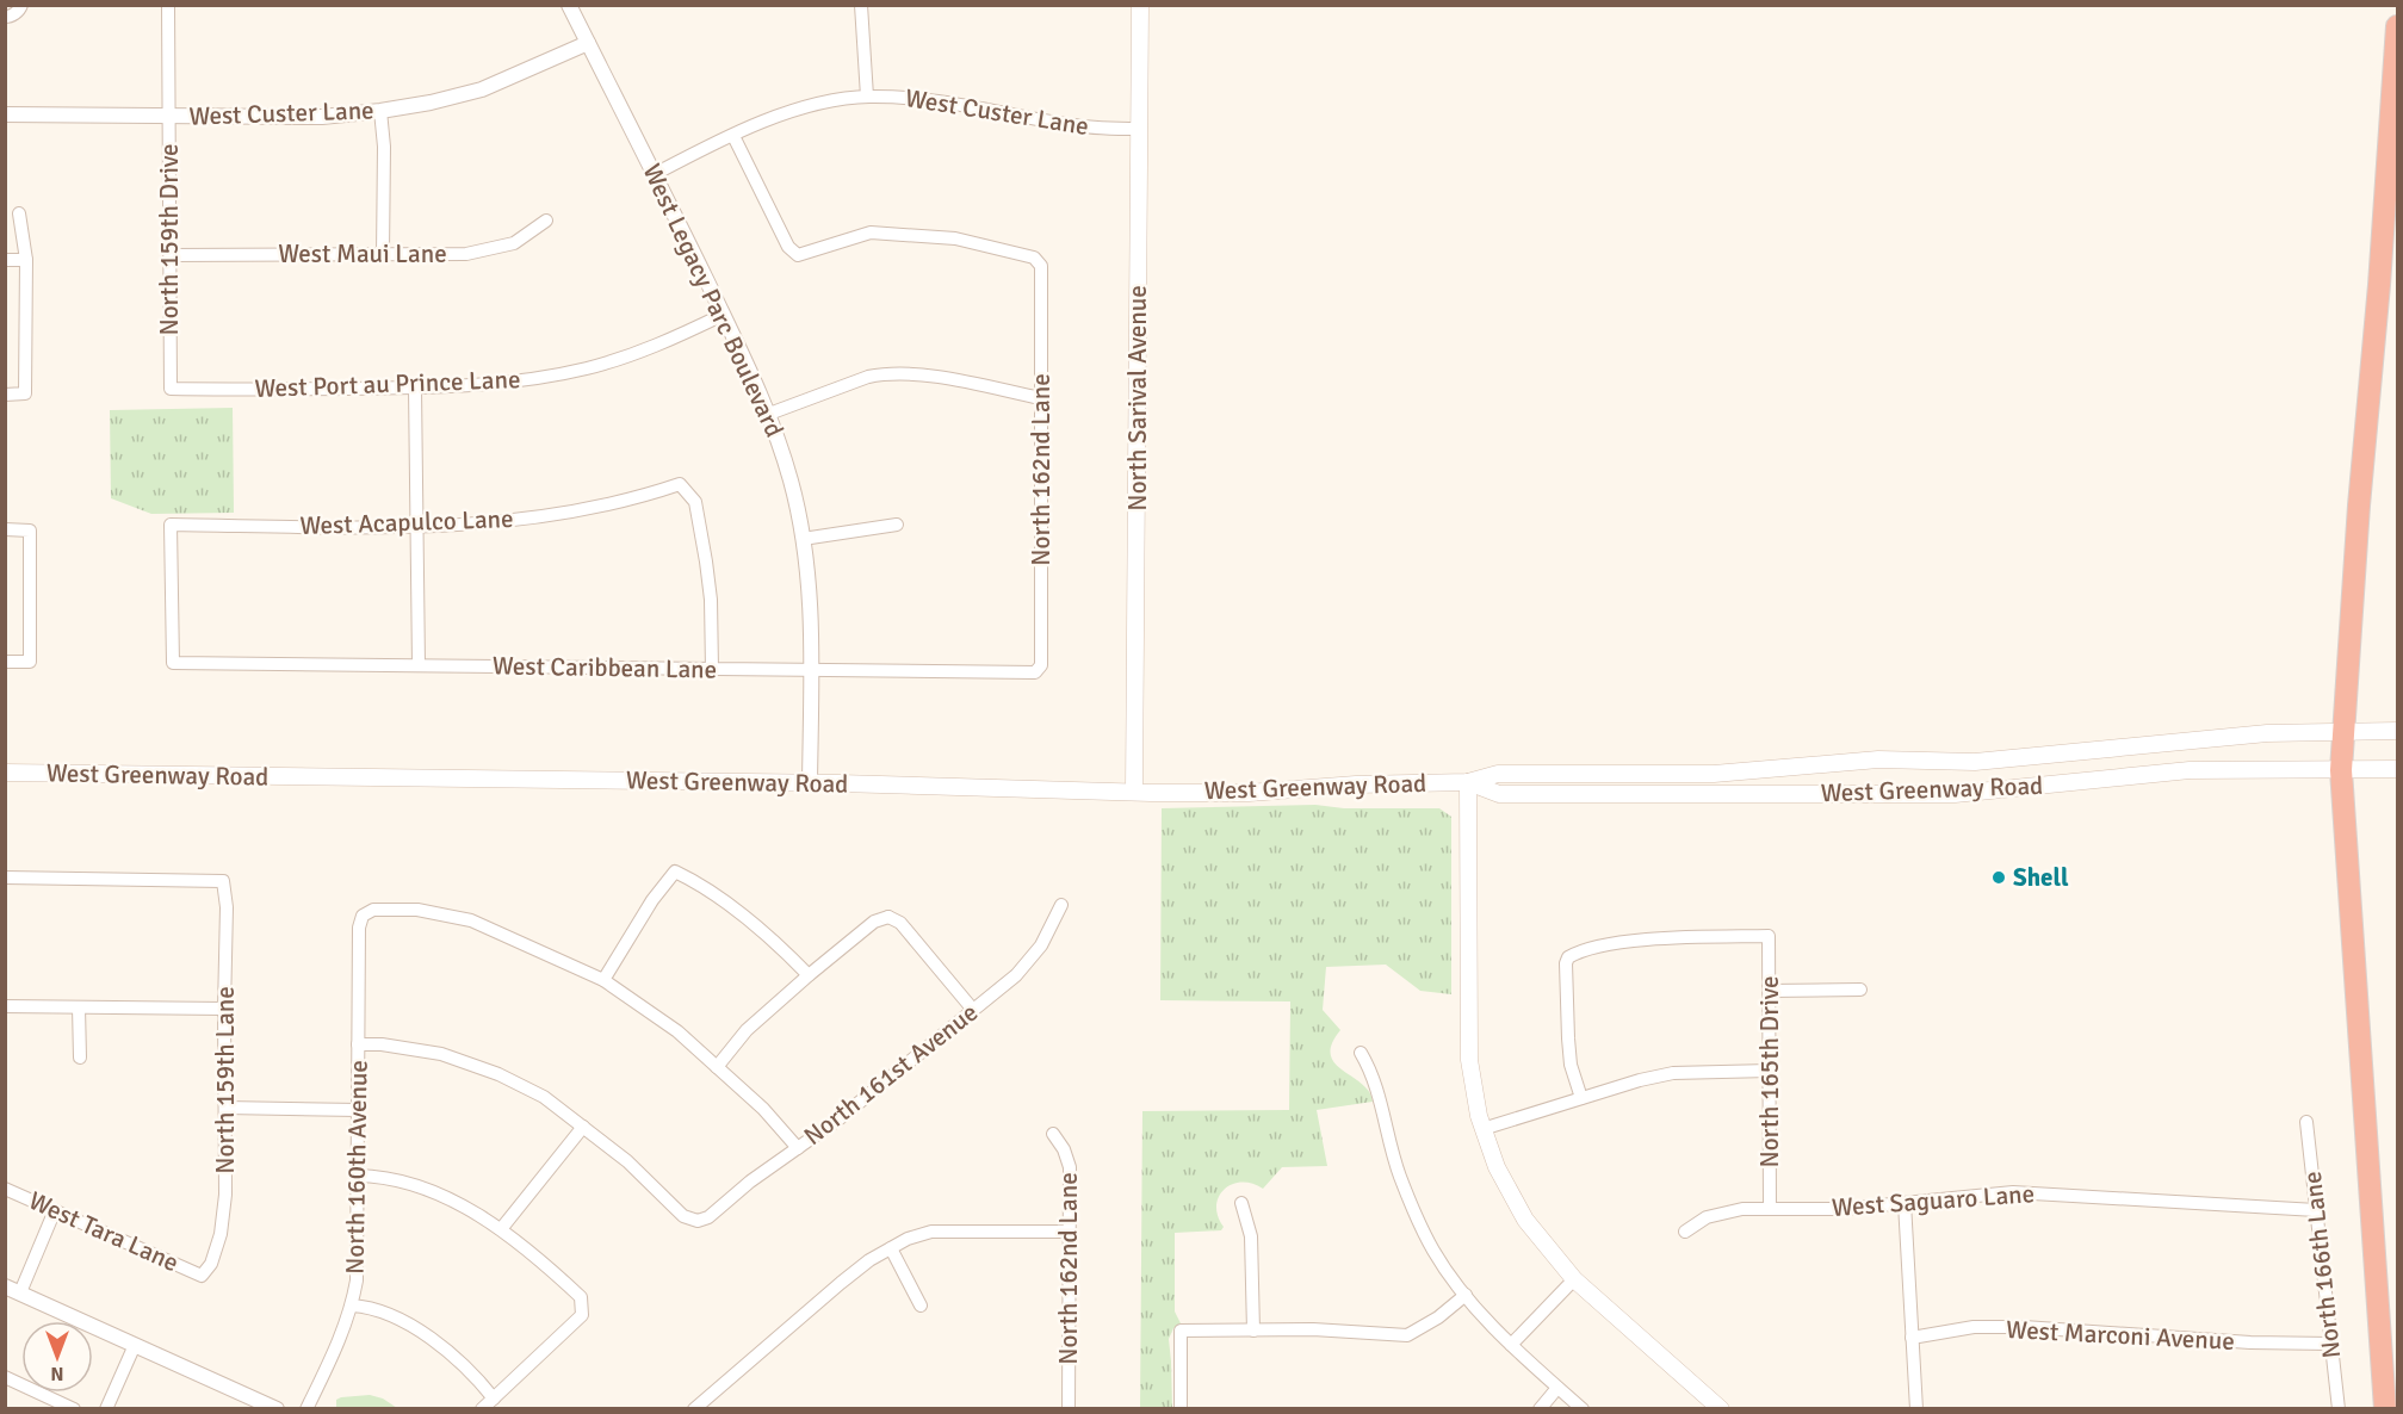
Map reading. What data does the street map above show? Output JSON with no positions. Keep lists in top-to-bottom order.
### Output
{
  "streets": {
    "main road": ["North Sarival Avenue", "West Greenway Road"],
    "street": [
      "West Custer Lane",
      "North 159th Drive",
      "West Maui Lane",
      "West Legacy Parc Boulevard",
      "West Port au Prince Lane",
      "North 162nd Lane",
      "West Acapulco Lane",
      "West Caribbean Lane",
      "North 165th Drive",
      "North 161st Avenue",
      "North 159th Lane",
      "North 160th Avenue",
      "West Saguaro Lane",
      "West Tara Lane",
      "North 166th Lane",
      "West Marconi Avenue"
    ]
  },
  "crossings": [
    ["West Custer Lane", "North 159th Drive"],
    ["West Custer Lane", "West Legacy Parc Boulevard"],
    ["West Custer Lane", "North Sarival Avenue"],
    ["West Custer Lane", "North 162nd Lane"],
    ["North 159th Drive", "West Maui Lane"],
    ["North 159th Drive", "West Port au Prince Lane"],
    ["West Legacy Parc Boulevard", "West Port au Prince Lane"],
    ["West Legacy Parc Boulevard", "West Caribbean Lane"],
    ["West Legacy Parc Boulevard", "West Greenway Road"],
    ["North Sarival Avenue", "West Greenway Road"],
    ["North 162nd Lane", "West Caribbean Lane"],
    ["West Acapulco Lane", "West Caribbean Lane"],
    ["North 165th Drive", "West Saguaro Lane"],
    ["North 159th Lane", "West Tara Lane"],
    ["West Saguaro Lane", "North 166th Lane"],
    ["North 166th Lane", "West Marconi Avenue"]
  ],
  "places": ["Shell"],
  "north": "bottom"
}
